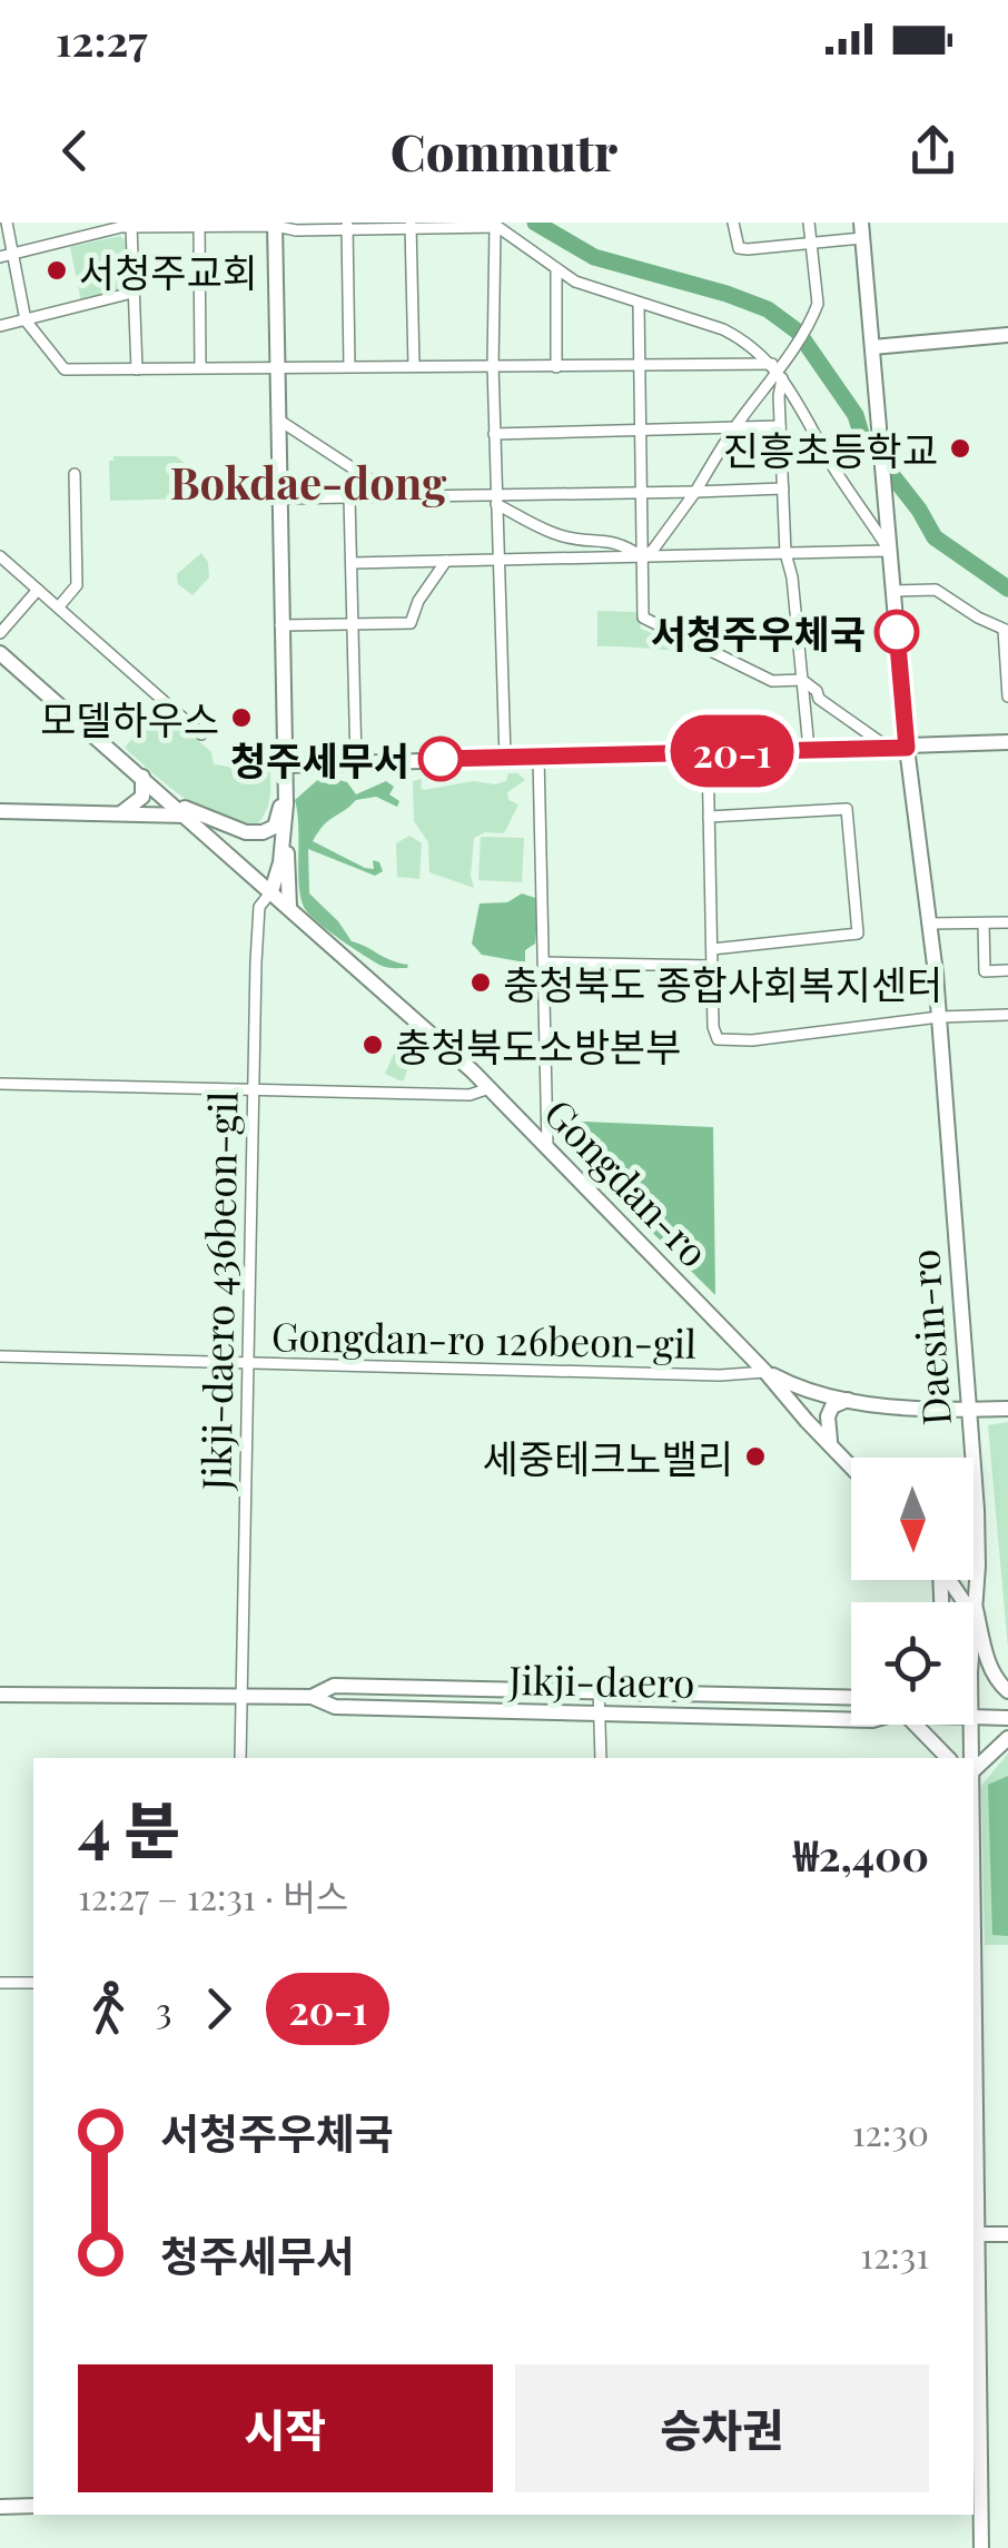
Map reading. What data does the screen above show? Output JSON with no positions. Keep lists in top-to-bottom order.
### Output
{
  "streets": {
    "street": [
      "Gongdan-ro",
      "Jikji-daero 436beon-gil",
      "Daesin-ro",
      "Gongdan-ro 126beon-gil",
      "Jikji-daero"
    ]
  },
  "crossings": [
    ["Gongdan-ro", "Jikji-daero 436beon-gil"],
    ["Gongdan-ro", "Gongdan-ro 126beon-gil"],
    ["Jikji-daero 436beon-gil", "Gongdan-ro 126beon-gil"],
    ["Jikji-daero 436beon-gil", "Jikji-daero"]
  ],
  "districts": ["Bokdae-dong"],
  "places": [
    "서청주교회",
    "진흥초등학교",
    "서청주우체국",
    "모델하우스",
    "청주세무서",
    "충청북도 종합사회복지센터",
    "충청북도소방본부",
    "세중테크노밸리"
  ],
  "lines": ["bus line 20-1"],
  "north": "bottom",
  "page": {
    "status": "12:27",
    "header": "Commutr",
    "on_map": "20-1",
    "heading": ["4 분", "12:27 – 12:31 · 버스", "₩2,400"],
    "legs": ["3", "20-1"],
    "list": [
      {
        "name": "서청주우체국",
        "value": "12:30"
      },
      {
        "name": "청주세무서",
        "value": "12:31"
      }
    ],
    "buttons": ["시작", "승차권"]
  }
}
